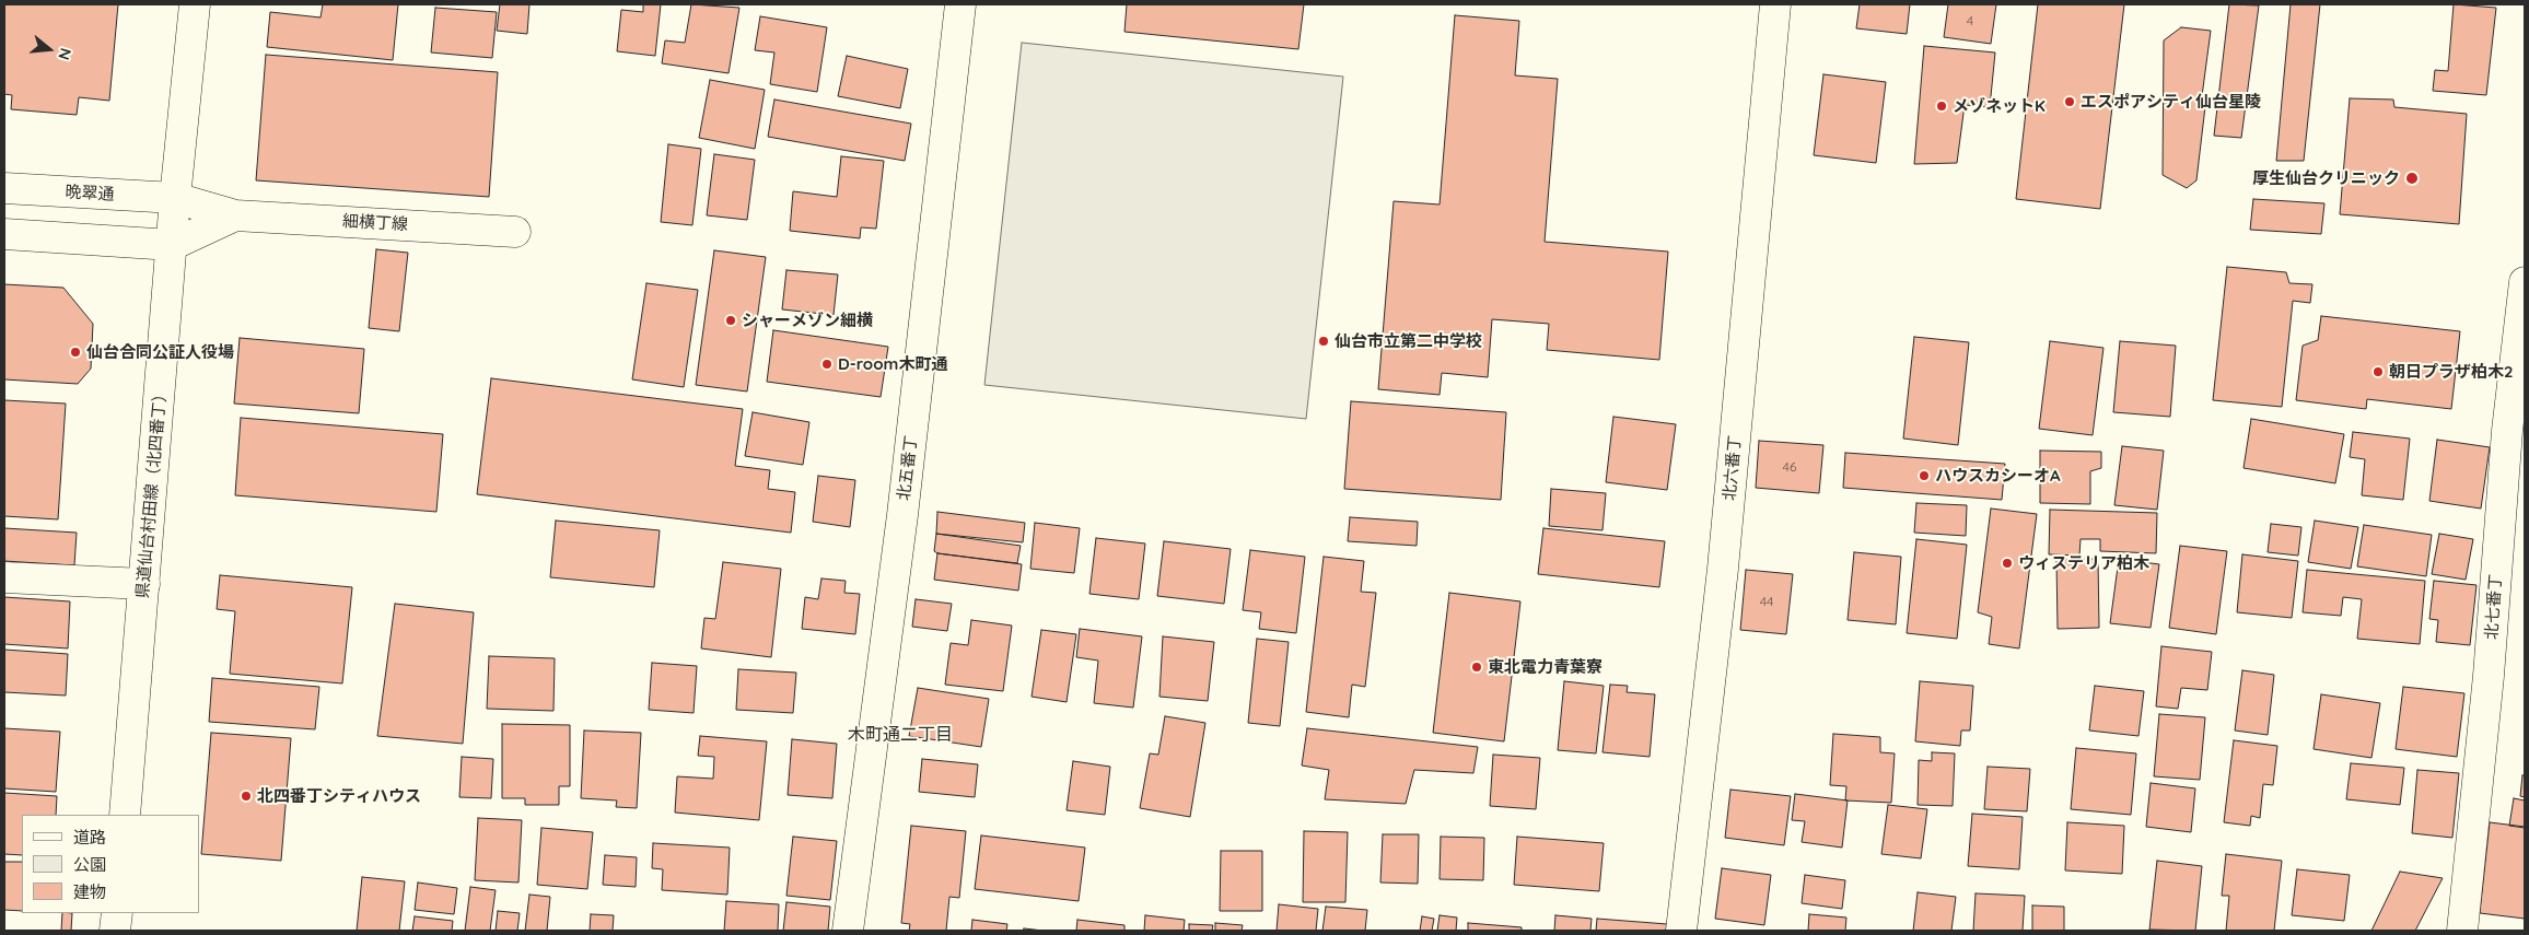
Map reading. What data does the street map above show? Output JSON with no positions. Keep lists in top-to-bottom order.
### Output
{
  "streets": {
    "street": [
      "晩翠通",
      "細横丁線",
      "北五番丁",
      "北六番丁",
      "県道仙台村田線（北四番丁）",
      "北七番丁"
    ]
  },
  "crossings": [
    ["晩翠通", "細横丁線"],
    ["晩翠通", "県道仙台村田線（北四番丁）"]
  ],
  "districts": ["木町通二丁目"],
  "places": [
    "エスポアシティ仙台星陵",
    "メゾネットK",
    "厚生仙台クリニック",
    "シャーメゾン細横",
    "仙台市立第二中学校",
    "仙台合同公証人役場",
    "D-room木町通",
    "朝日プラザ柏木2",
    "ハウスカシーオA",
    "ウィステリア柏木",
    "東北電力青葉寮",
    "北四番丁シティハウス"
  ],
  "house_numbers": ["4", "46", "44"],
  "legend": ["道路", "公園", "建物"],
  "north": "right"
}
